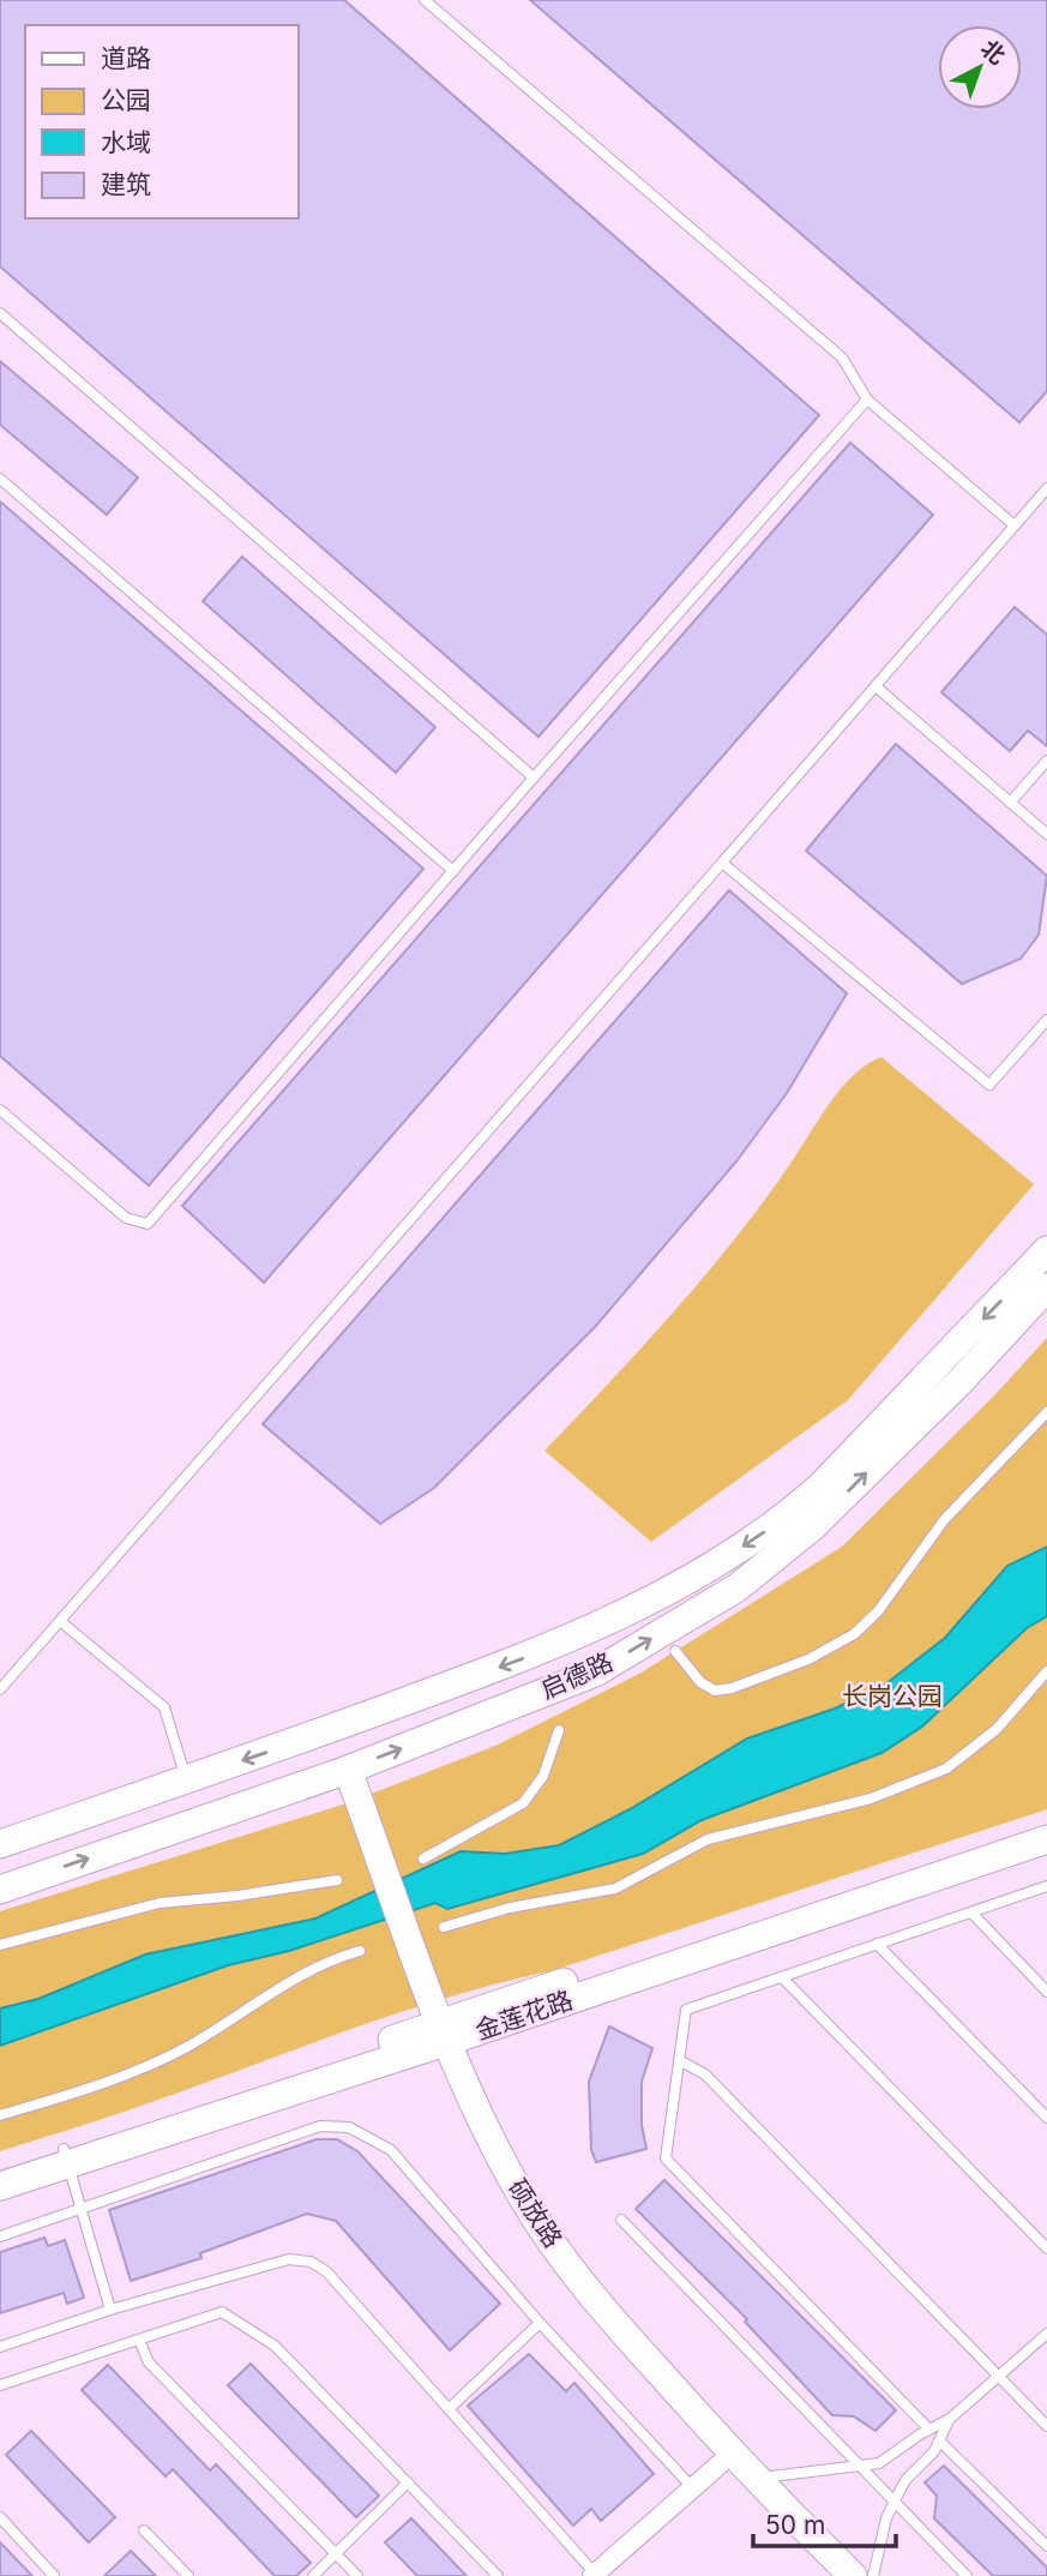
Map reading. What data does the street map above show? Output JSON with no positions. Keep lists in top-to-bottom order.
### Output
{
  "streets": {
    "street": ["启德路", "金莲花路", "硕放路"]
  },
  "crossings": [
    ["启德路", "硕放路"],
    ["金莲花路", "硕放路"]
  ],
  "parks": ["长岗公园"],
  "legend": [
    "道路",
    "公园",
    "水域",
    "建筑"
  ],
  "scale_bar": "50 m",
  "north": "top right"
}
